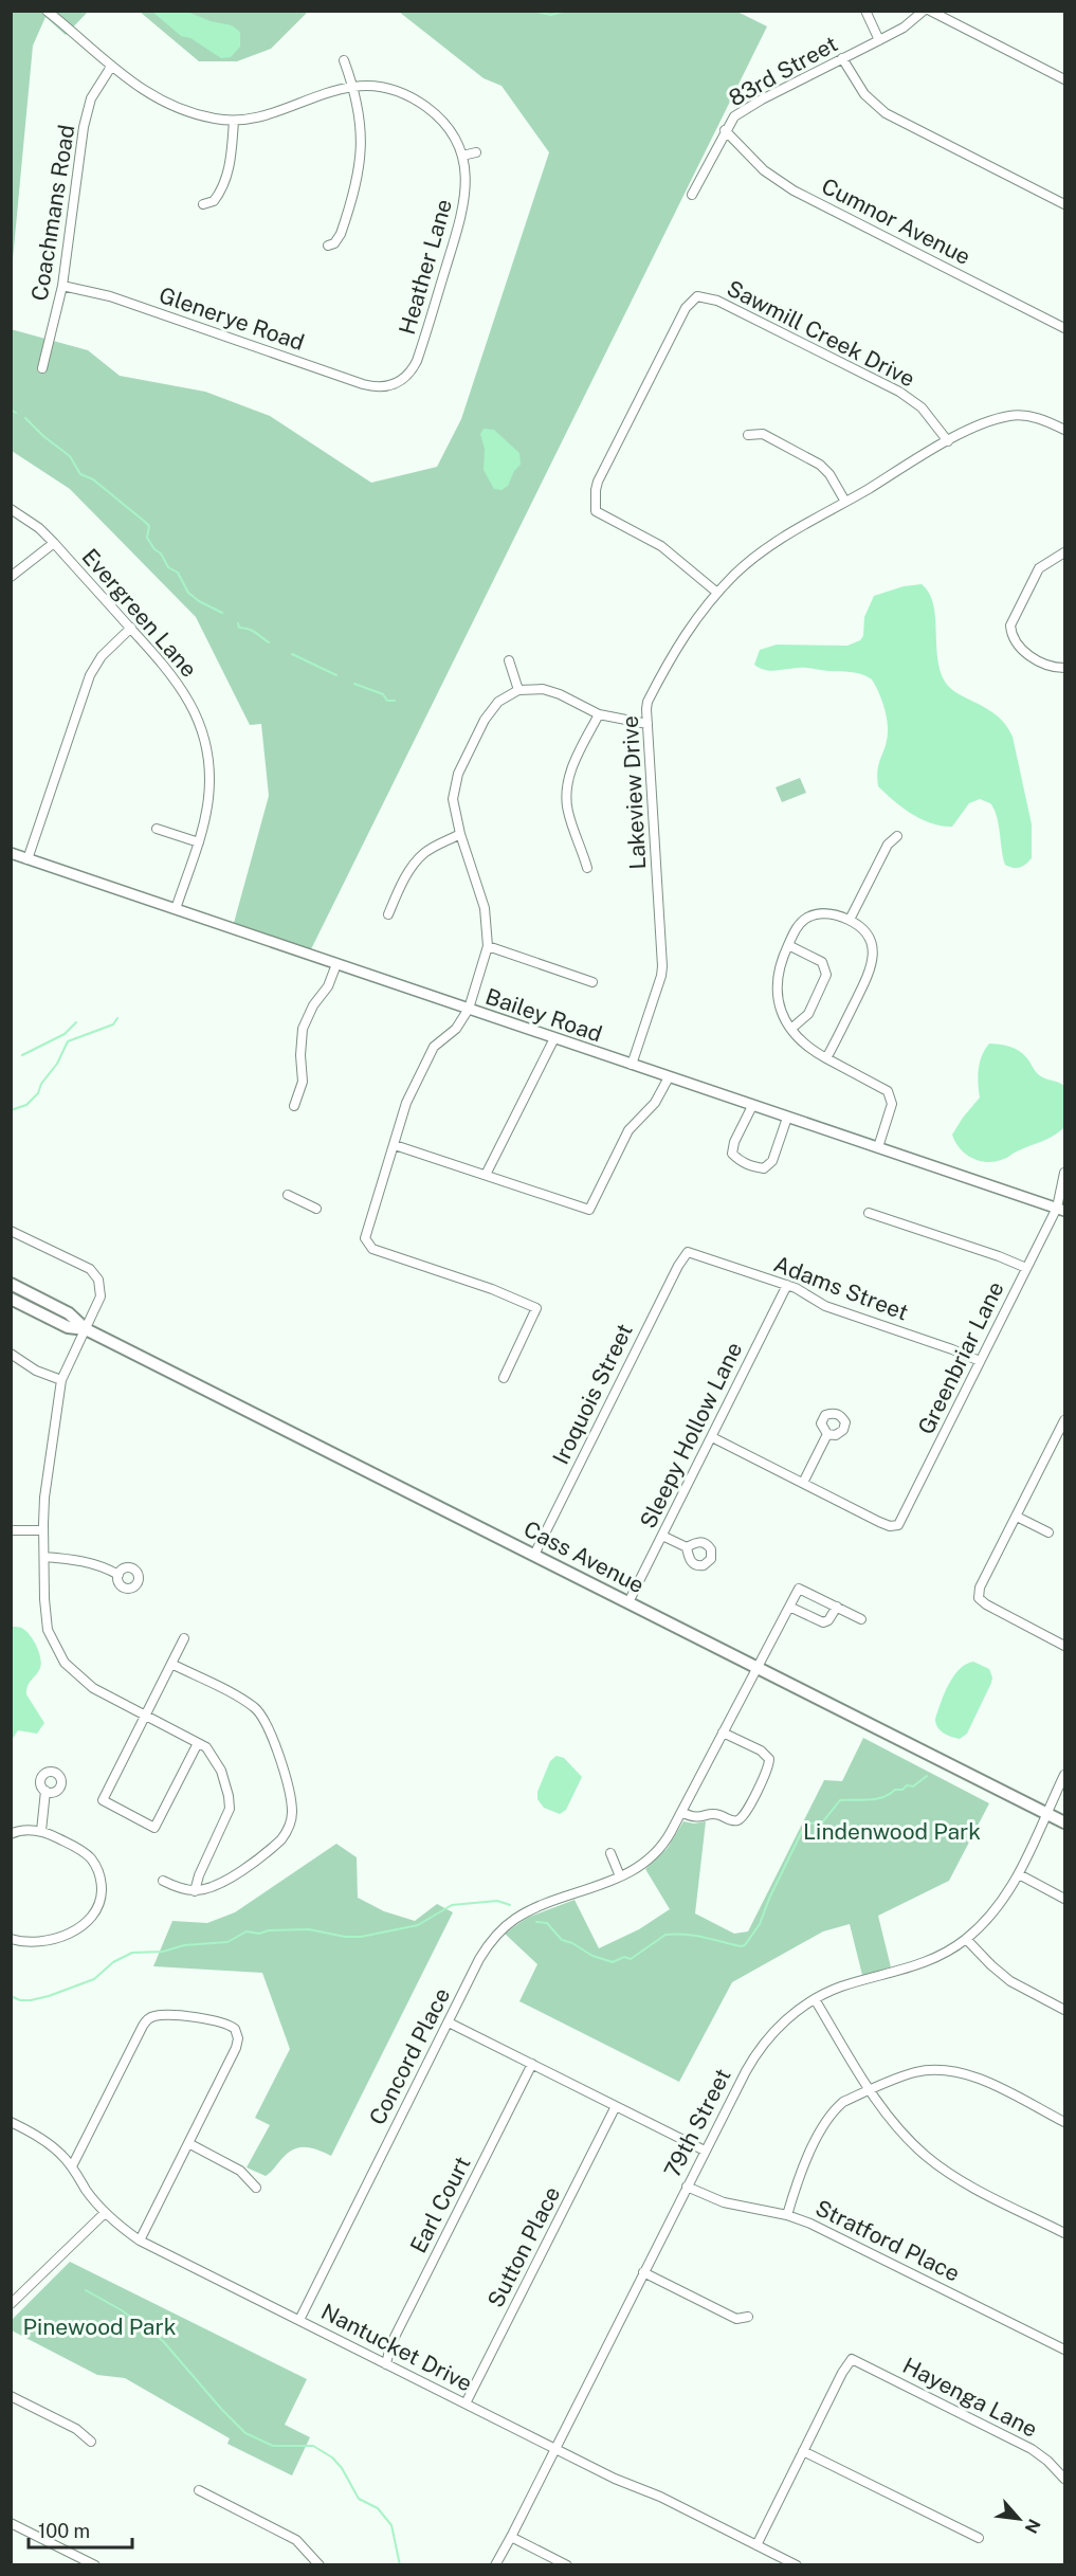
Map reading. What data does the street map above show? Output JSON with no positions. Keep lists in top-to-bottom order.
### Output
{
  "streets": {
    "main road": ["Cass Avenue"],
    "street": [
      "83rd Street",
      "Coachmans Road",
      "Cumnor Avenue",
      "Heather Lane",
      "Glenerye Road",
      "Sawmill Creek Drive",
      "Evergreen Lane",
      "Lakeview Drive",
      "Bailey Road",
      "Adams Street",
      "Greenbriar Lane",
      "Iroquois Street",
      "Sleepy Hollow Lane",
      "Concord Place",
      "79th Street",
      "Earl Court",
      "Stratford Place",
      "Sutton Place",
      "Nantucket Drive",
      "Hayenga Lane"
    ]
  },
  "crossings": [
    ["83rd Street", "Cumnor Avenue"],
    ["Coachmans Road", "Heather Lane"],
    ["Coachmans Road", "Glenerye Road"],
    ["Heather Lane", "Glenerye Road"],
    ["Sawmill Creek Drive", "Lakeview Drive"],
    ["Evergreen Lane", "Bailey Road"],
    ["Lakeview Drive", "Bailey Road"],
    ["Bailey Road", "Greenbriar Lane"],
    ["Adams Street", "Greenbriar Lane"],
    ["Adams Street", "Iroquois Street"],
    ["Adams Street", "Sleepy Hollow Lane"],
    ["Iroquois Street", "Cass Avenue"],
    ["Sleepy Hollow Lane", "Cass Avenue"],
    ["Cass Avenue", "Concord Place"],
    ["Cass Avenue", "79th Street"],
    ["Concord Place", "Nantucket Drive"],
    ["79th Street", "Stratford Place"],
    ["79th Street", "Nantucket Drive"],
    ["Earl Court", "Nantucket Drive"],
    ["Sutton Place", "Nantucket Drive"]
  ],
  "parks": ["Lindenwood Park", "Pinewood Park"],
  "scale_bar": "100 m",
  "north": "bottom right"
}
